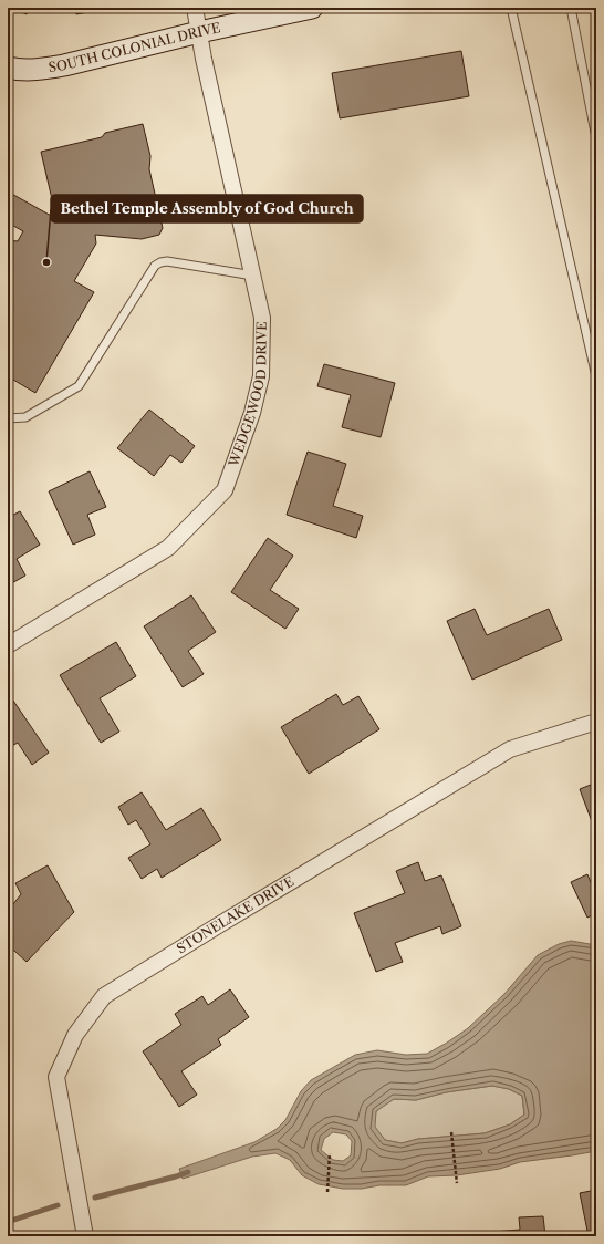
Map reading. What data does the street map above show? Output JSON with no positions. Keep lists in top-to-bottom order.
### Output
{
  "streets": {
    "street": ["SOUTH COLONIAL DRIVE", "WEDGEWOOD DRIVE", "STONELAKE DRIVE"]
  },
  "crossings": [
    ["SOUTH COLONIAL DRIVE", "WEDGEWOOD DRIVE"]
  ],
  "places": ["Bethel Temple Assembly of God Church"]
}
